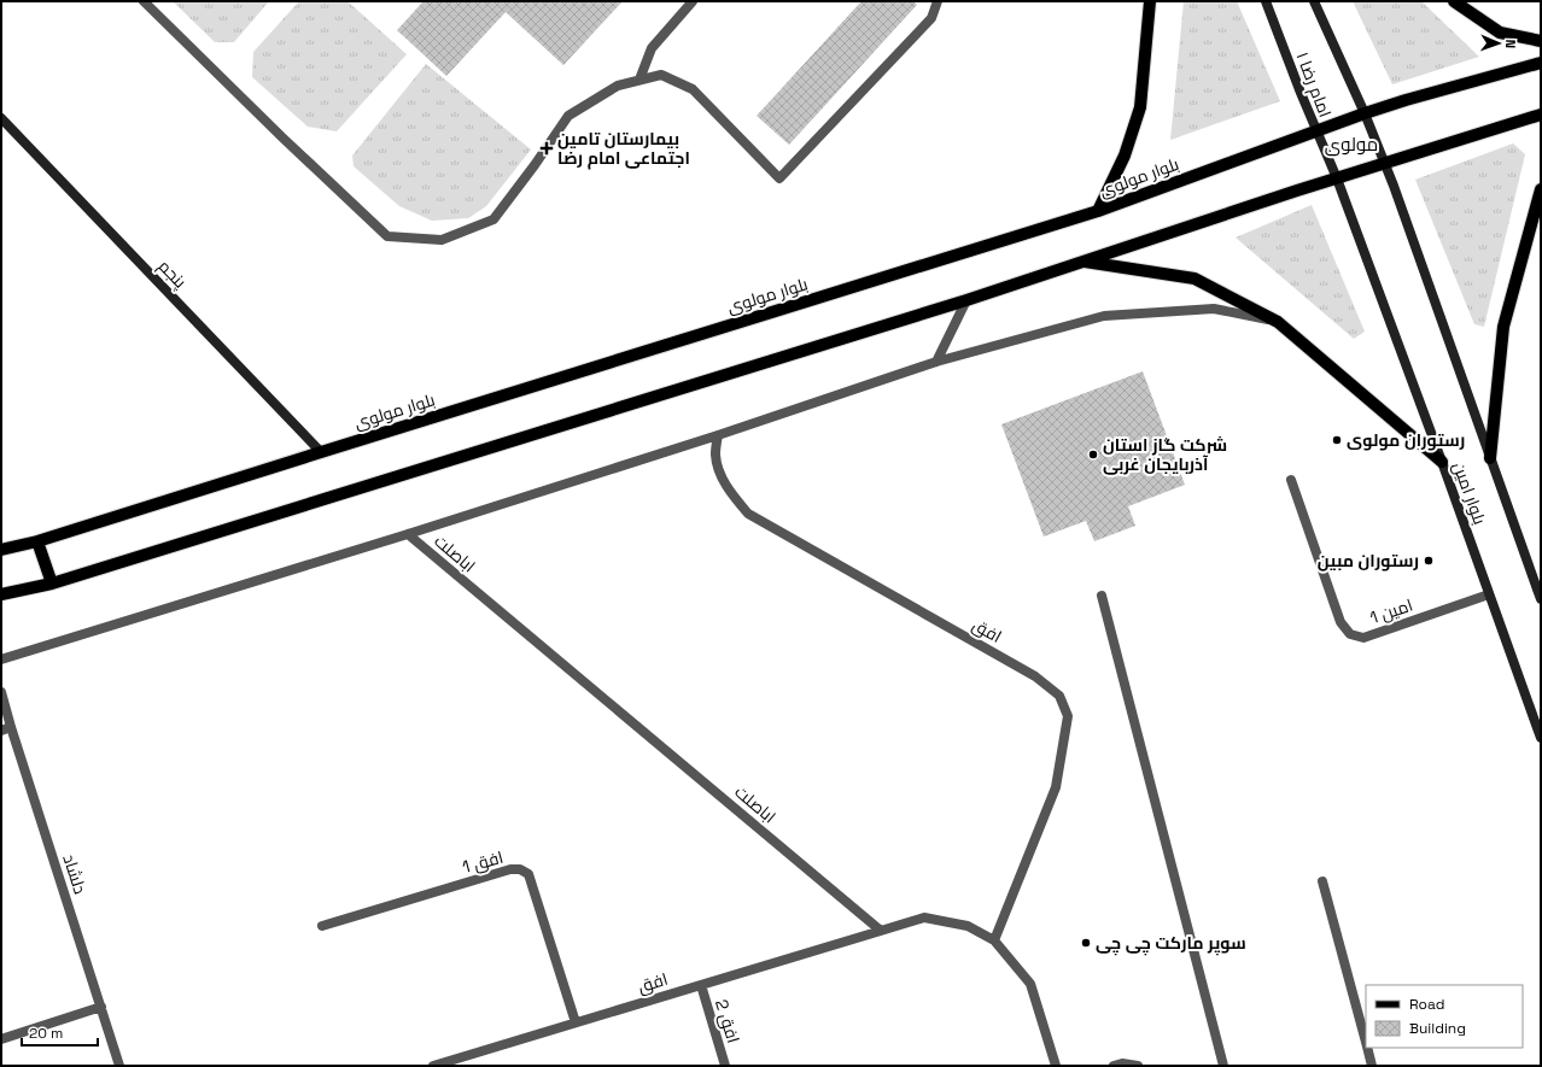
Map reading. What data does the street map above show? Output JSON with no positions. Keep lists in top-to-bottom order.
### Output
{
  "streets": {
    "main road": [
      "امام رضا ۱",
      "بلوار مولوی",
      "پنجم",
      "بلوار امین"
    ],
    "street": [
      "اباصلت",
      "امین 1",
      "افق",
      "افق 1",
      "دلشاد",
      "افق 2"
    ]
  },
  "crossings": [
    ["امام رضا ۱", "بلوار مولوی"],
    ["امام رضا ۱", "بلوار امین"],
    ["بلوار مولوی", "پنجم"],
    ["بلوار امین", "امین 1"],
    ["اباصلت", "افق"],
    ["افق", "افق 1"],
    ["افق", "افق 2"]
  ],
  "districts": ["مولوی"],
  "places": {
    "health": ["بیمارستان تامین اجتماعی امام رضا"],
    "other": [
      "رستوران مولوی",
      "شرکت گاز استان آذربایجان غربی",
      "رستوران مبین",
      "سوپر مارکت چی چی"
    ]
  },
  "legend": ["Road", "Building"],
  "scale_bar": "20 m",
  "north": "right"
}
